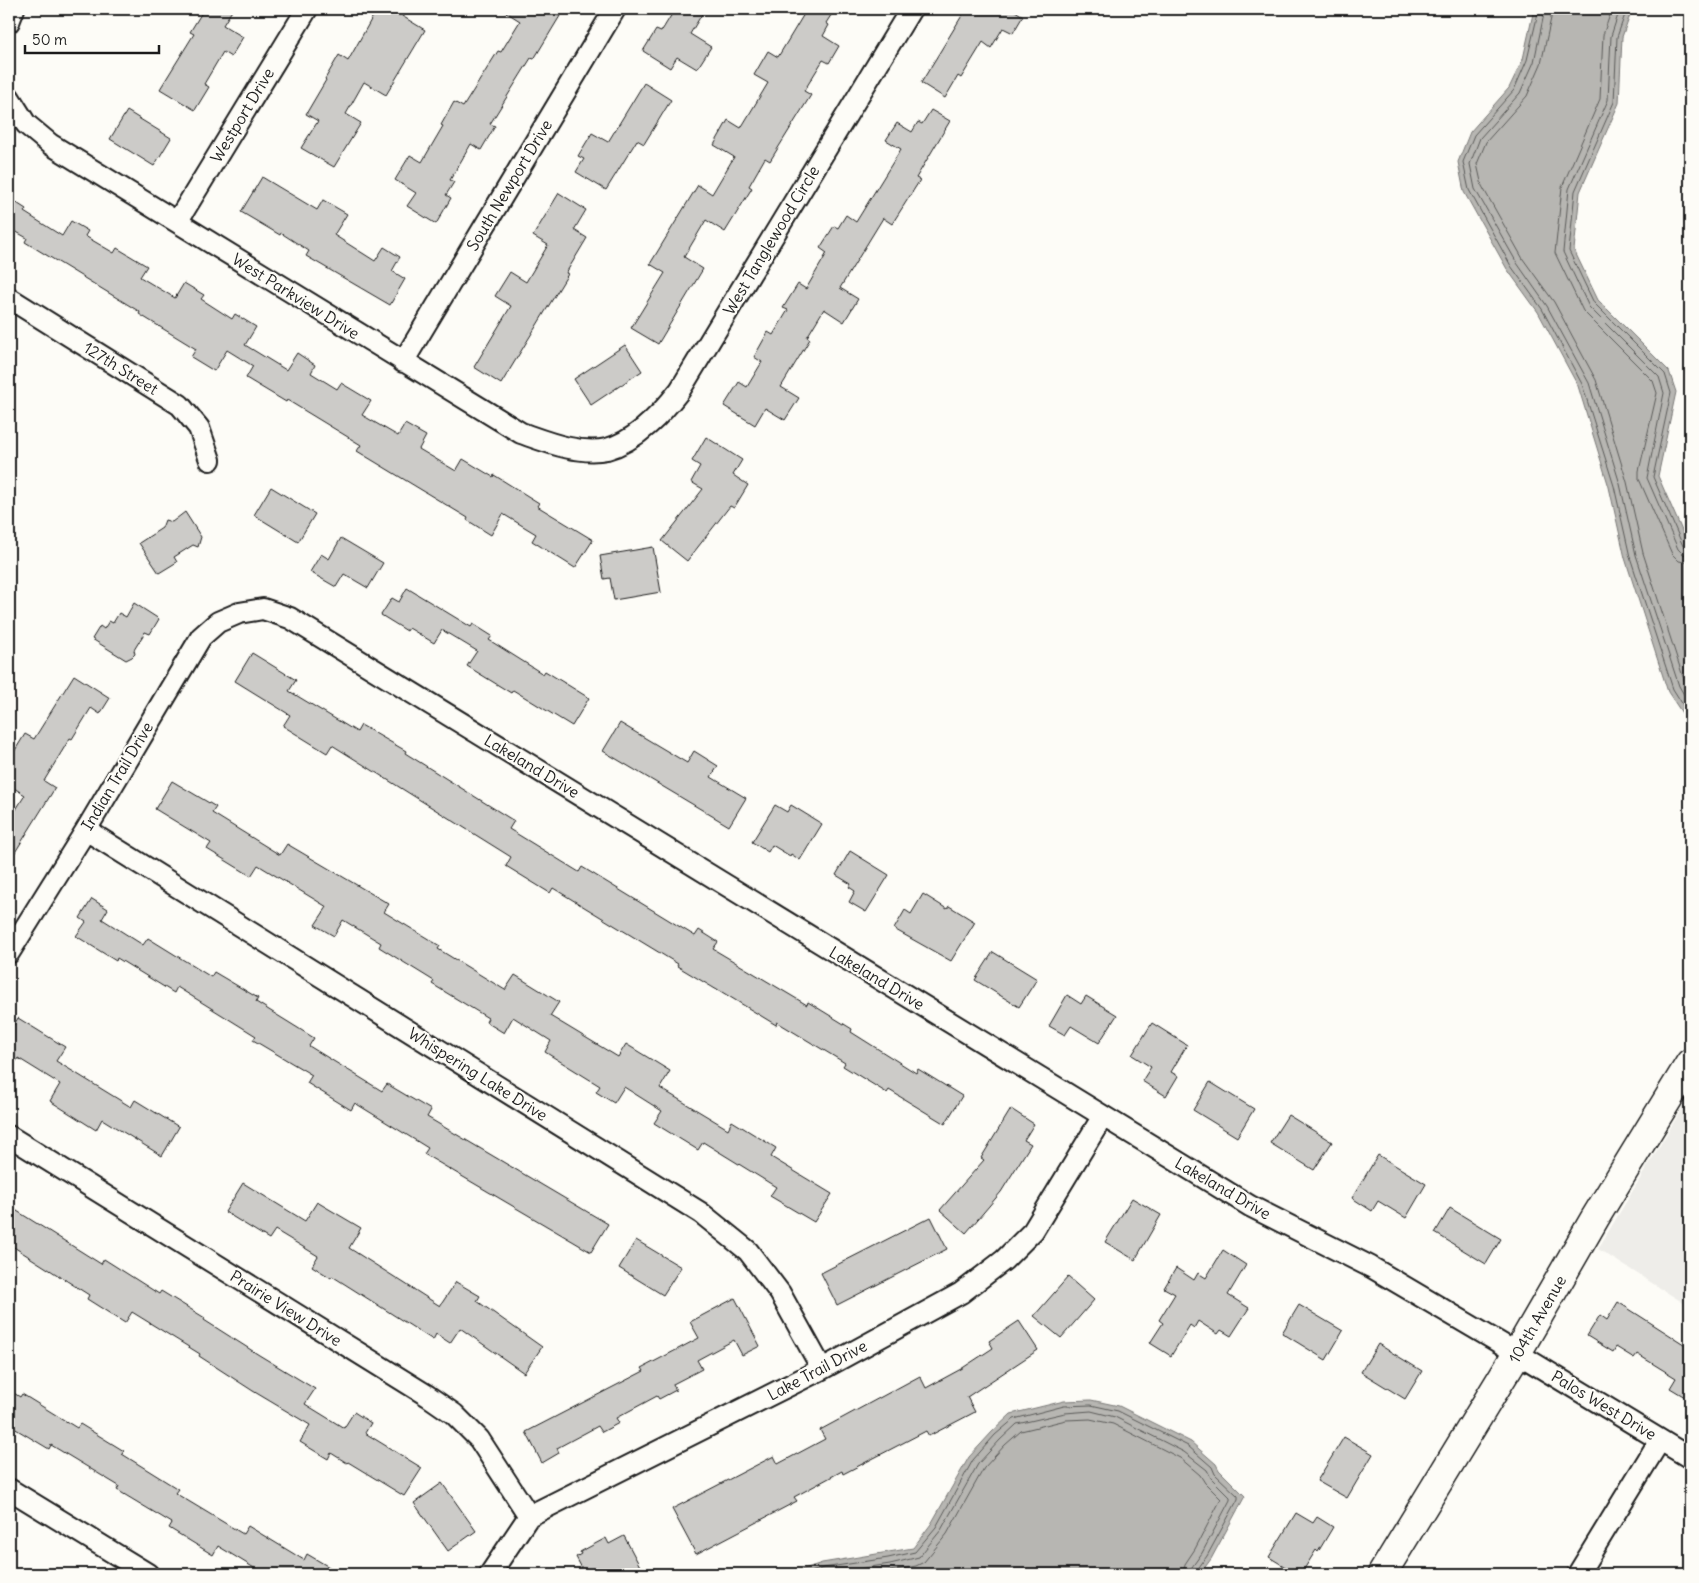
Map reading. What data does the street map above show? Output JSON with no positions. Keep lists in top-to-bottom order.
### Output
{
  "streets": {
    "street": [
      "Westport Drive",
      "South Newport Drive",
      "West Tanglewood Circle",
      "West Parkview Drive",
      "127th Street",
      "Lakeland Drive",
      "Indian Trail Drive",
      "Whispering Lake Drive",
      "Prairie View Drive",
      "104th Avenue",
      "Lake Trail Drive",
      "Palos West Drive"
    ]
  },
  "crossings": [
    ["Westport Drive", "West Parkview Drive"],
    ["South Newport Drive", "West Parkview Drive"],
    ["West Tanglewood Circle", "West Parkview Drive"],
    ["Lakeland Drive", "Indian Trail Drive"],
    ["Lakeland Drive", "104th Avenue"],
    ["Lakeland Drive", "Lake Trail Drive"],
    ["Lakeland Drive", "Palos West Drive"],
    ["Indian Trail Drive", "Whispering Lake Drive"],
    ["Whispering Lake Drive", "Lake Trail Drive"],
    ["Prairie View Drive", "Lake Trail Drive"],
    ["104th Avenue", "Palos West Drive"]
  ],
  "scale_bar": "50 m"
}
